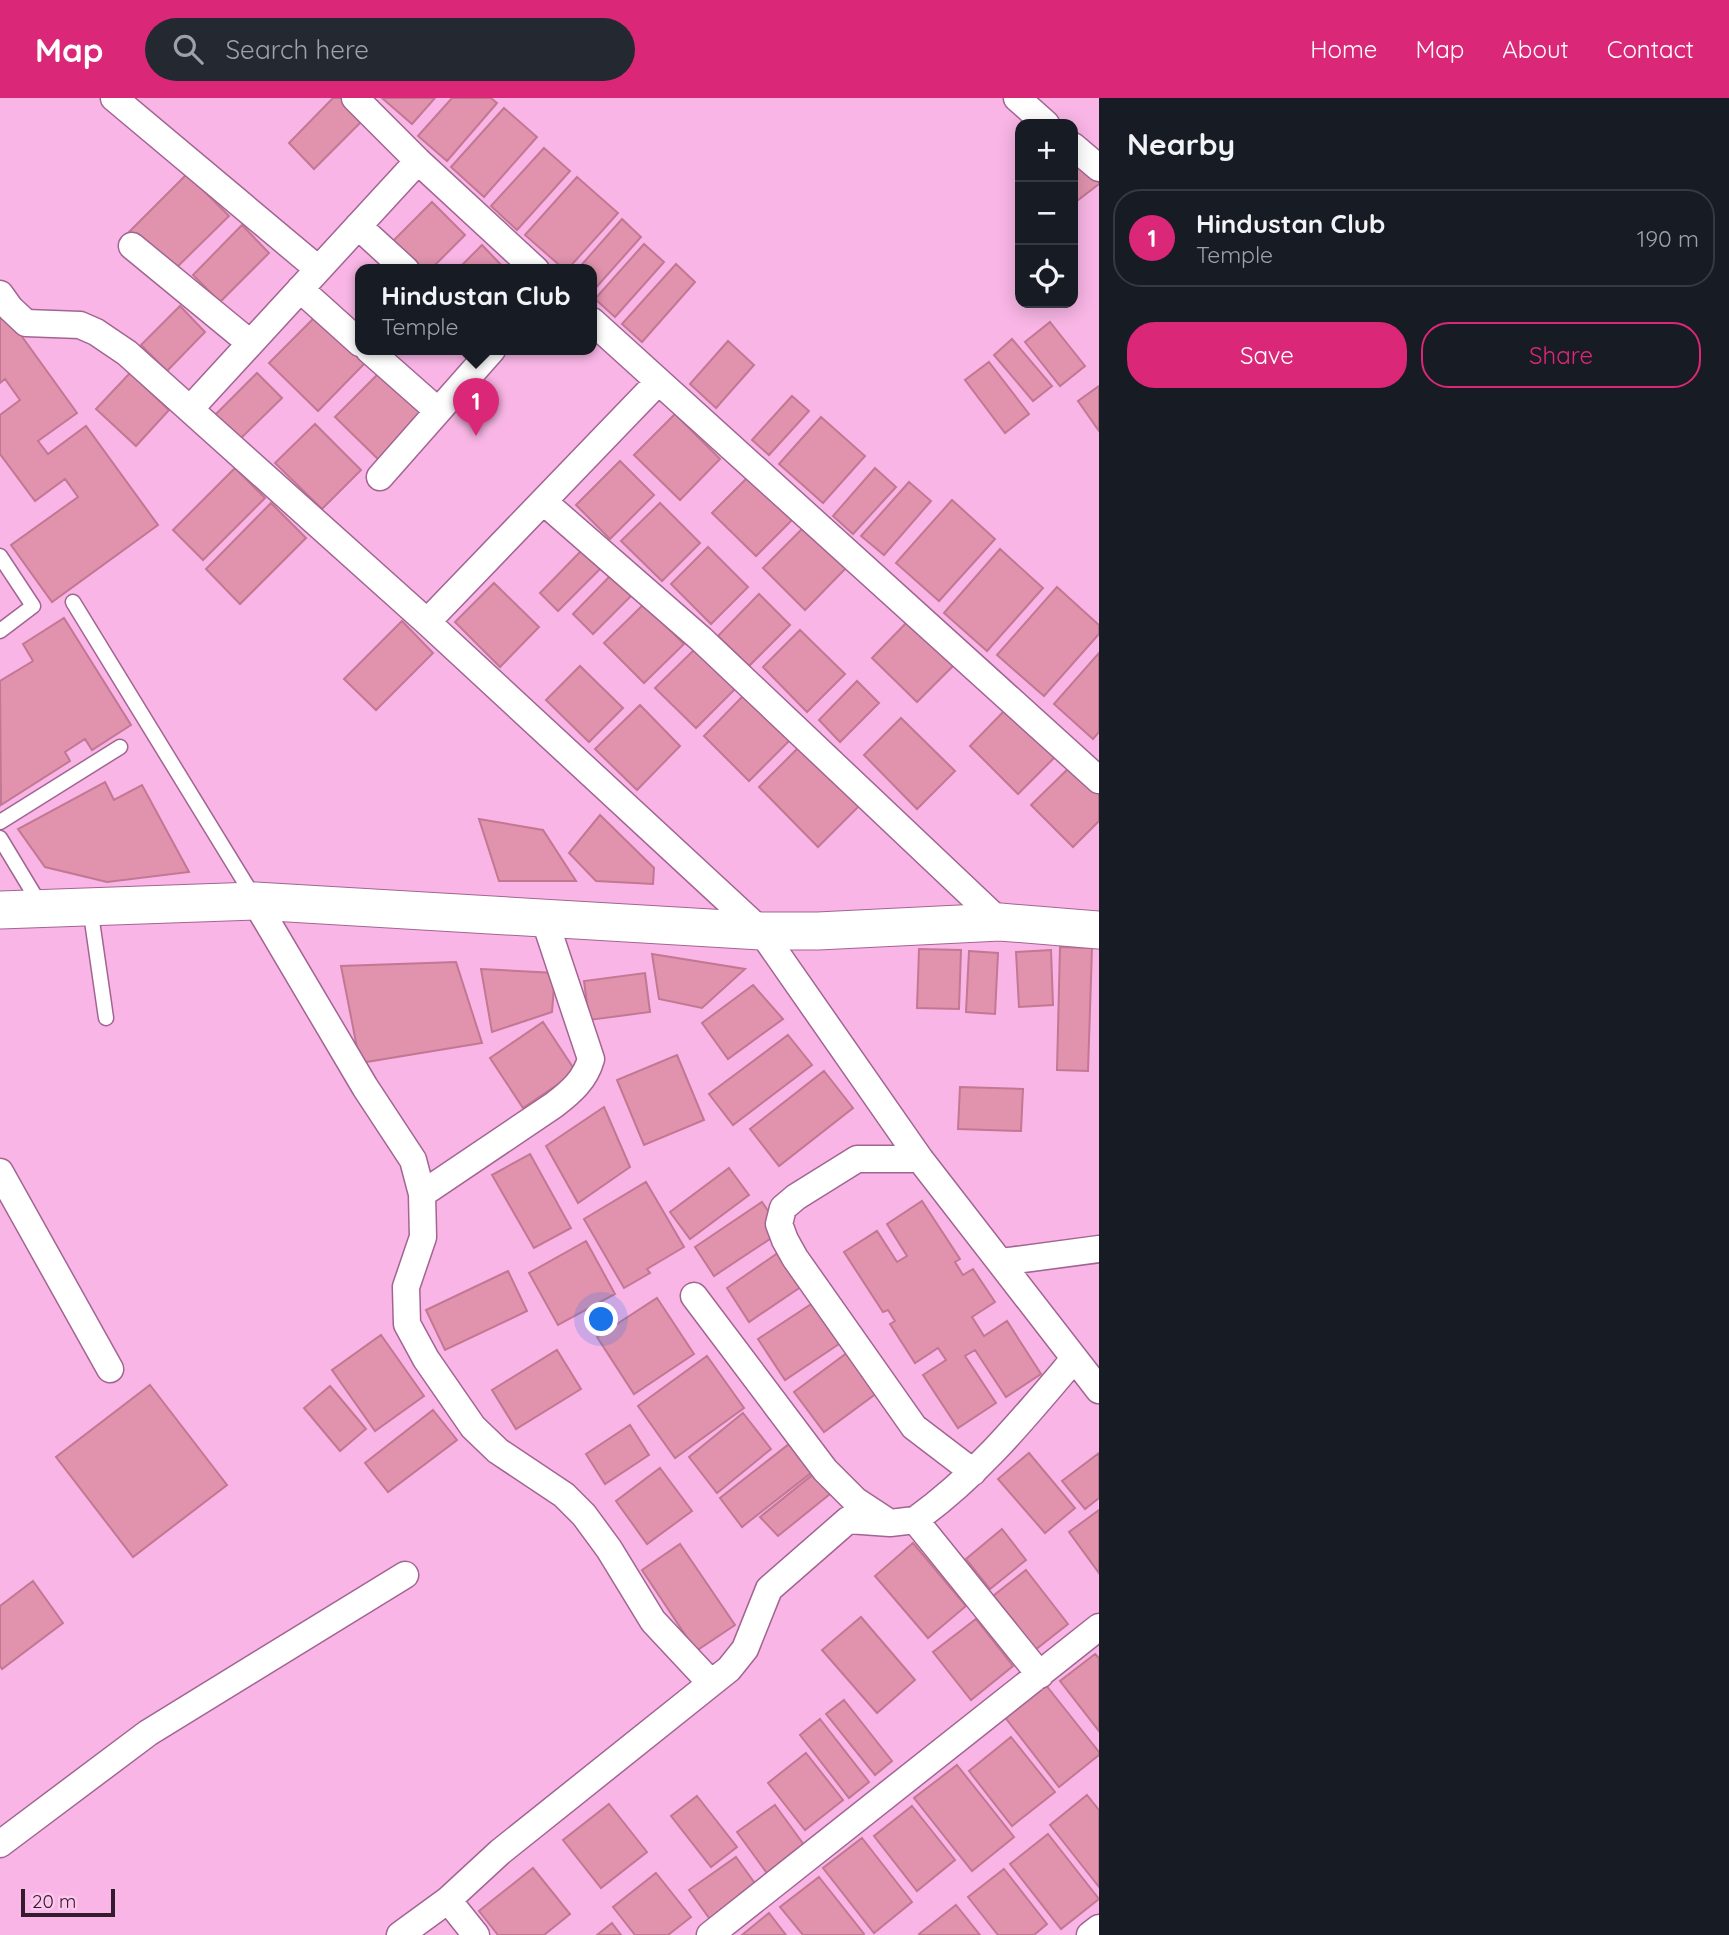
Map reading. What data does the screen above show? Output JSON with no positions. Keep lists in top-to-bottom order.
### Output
{
  "scale_bar": "20 m",
  "page": {
    "header": "Map",
    "search": "Search here",
    "nav": [
      "Home",
      "Map",
      "About",
      "Contact"
    ],
    "heading": "Nearby",
    "map_buttons": ["+", "−"],
    "list": [
      {
        "mark": "1",
        "name": "Hindustan Club",
        "note": "Temple",
        "value": "190 m"
      }
    ],
    "popup": ["Hindustan Club", "Temple"],
    "buttons": ["Save", "Share"],
    "pins": "1",
    "scale": "20 m"
  }
}
